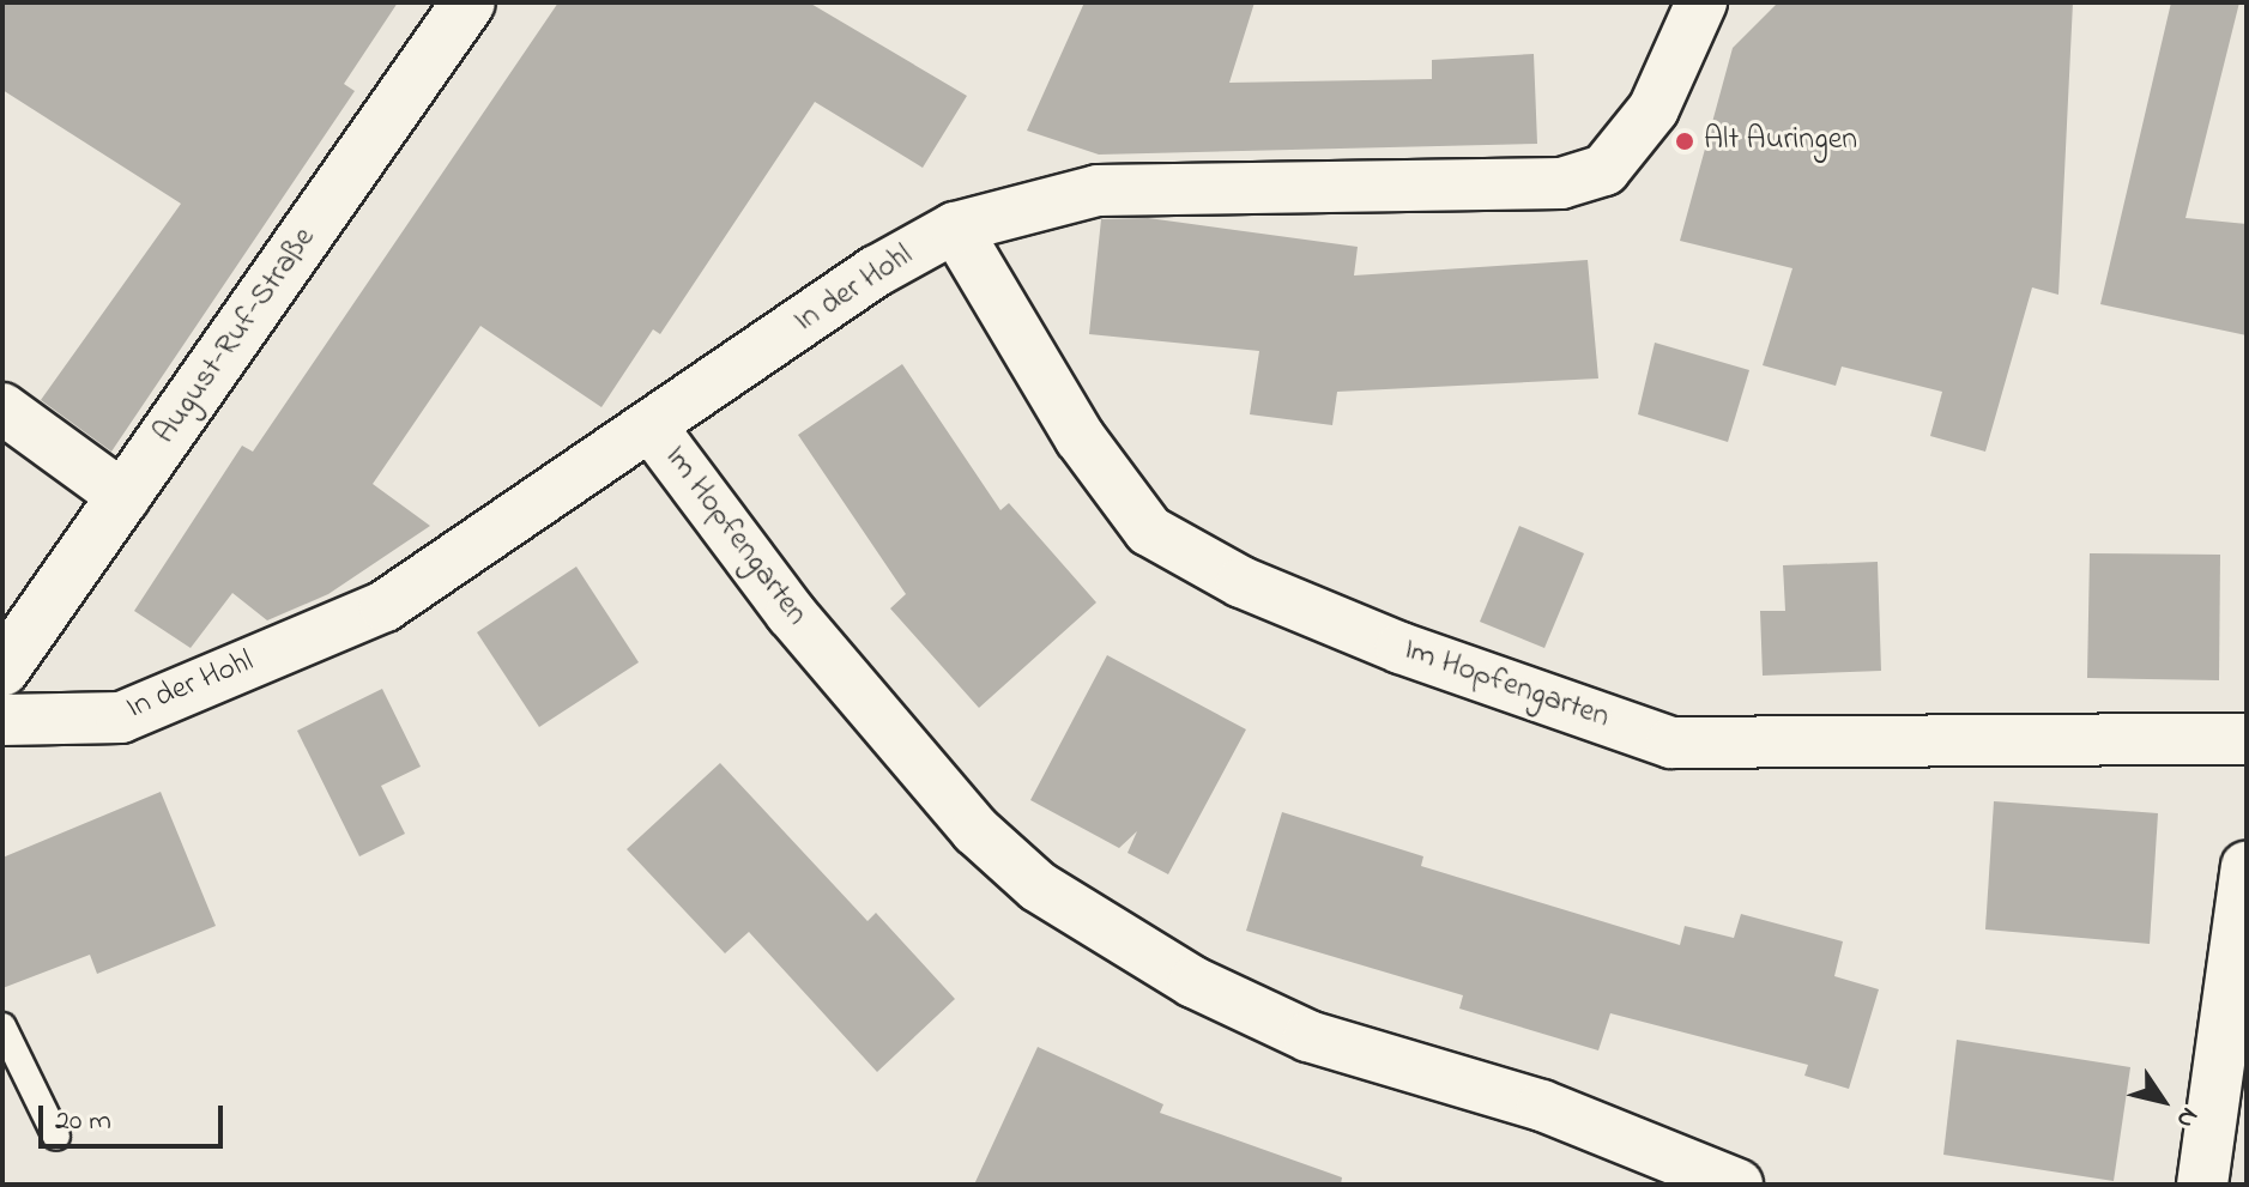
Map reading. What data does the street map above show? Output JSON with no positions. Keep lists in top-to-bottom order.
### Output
{
  "streets": {
    "street": ["In der Hohl", "August-Ruf-Straße", "Im Hopfengarten"]
  },
  "crossings": [
    ["In der Hohl", "Im Hopfengarten"]
  ],
  "places": ["Alt Auringen"],
  "scale_bar": "20 m",
  "north": "bottom right"
}
